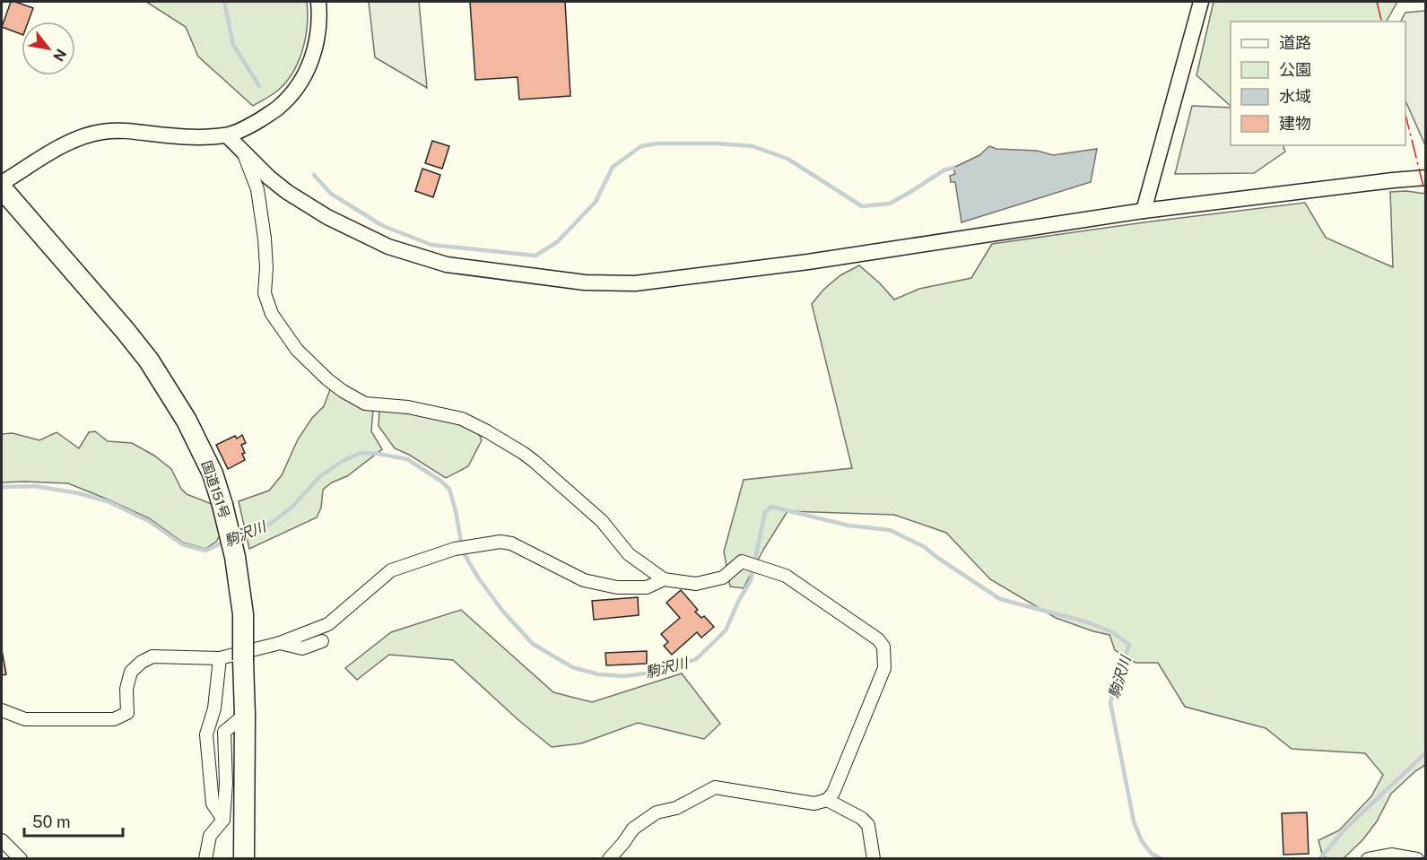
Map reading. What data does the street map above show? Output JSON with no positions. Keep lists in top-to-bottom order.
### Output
{
  "streets": {
    "highway": ["国道151号"]
  },
  "water": ["駒沢川"],
  "legend": [
    "道路",
    "公園",
    "水域",
    "建物"
  ],
  "scale_bar": "50 m",
  "north": "bottom right"
}
